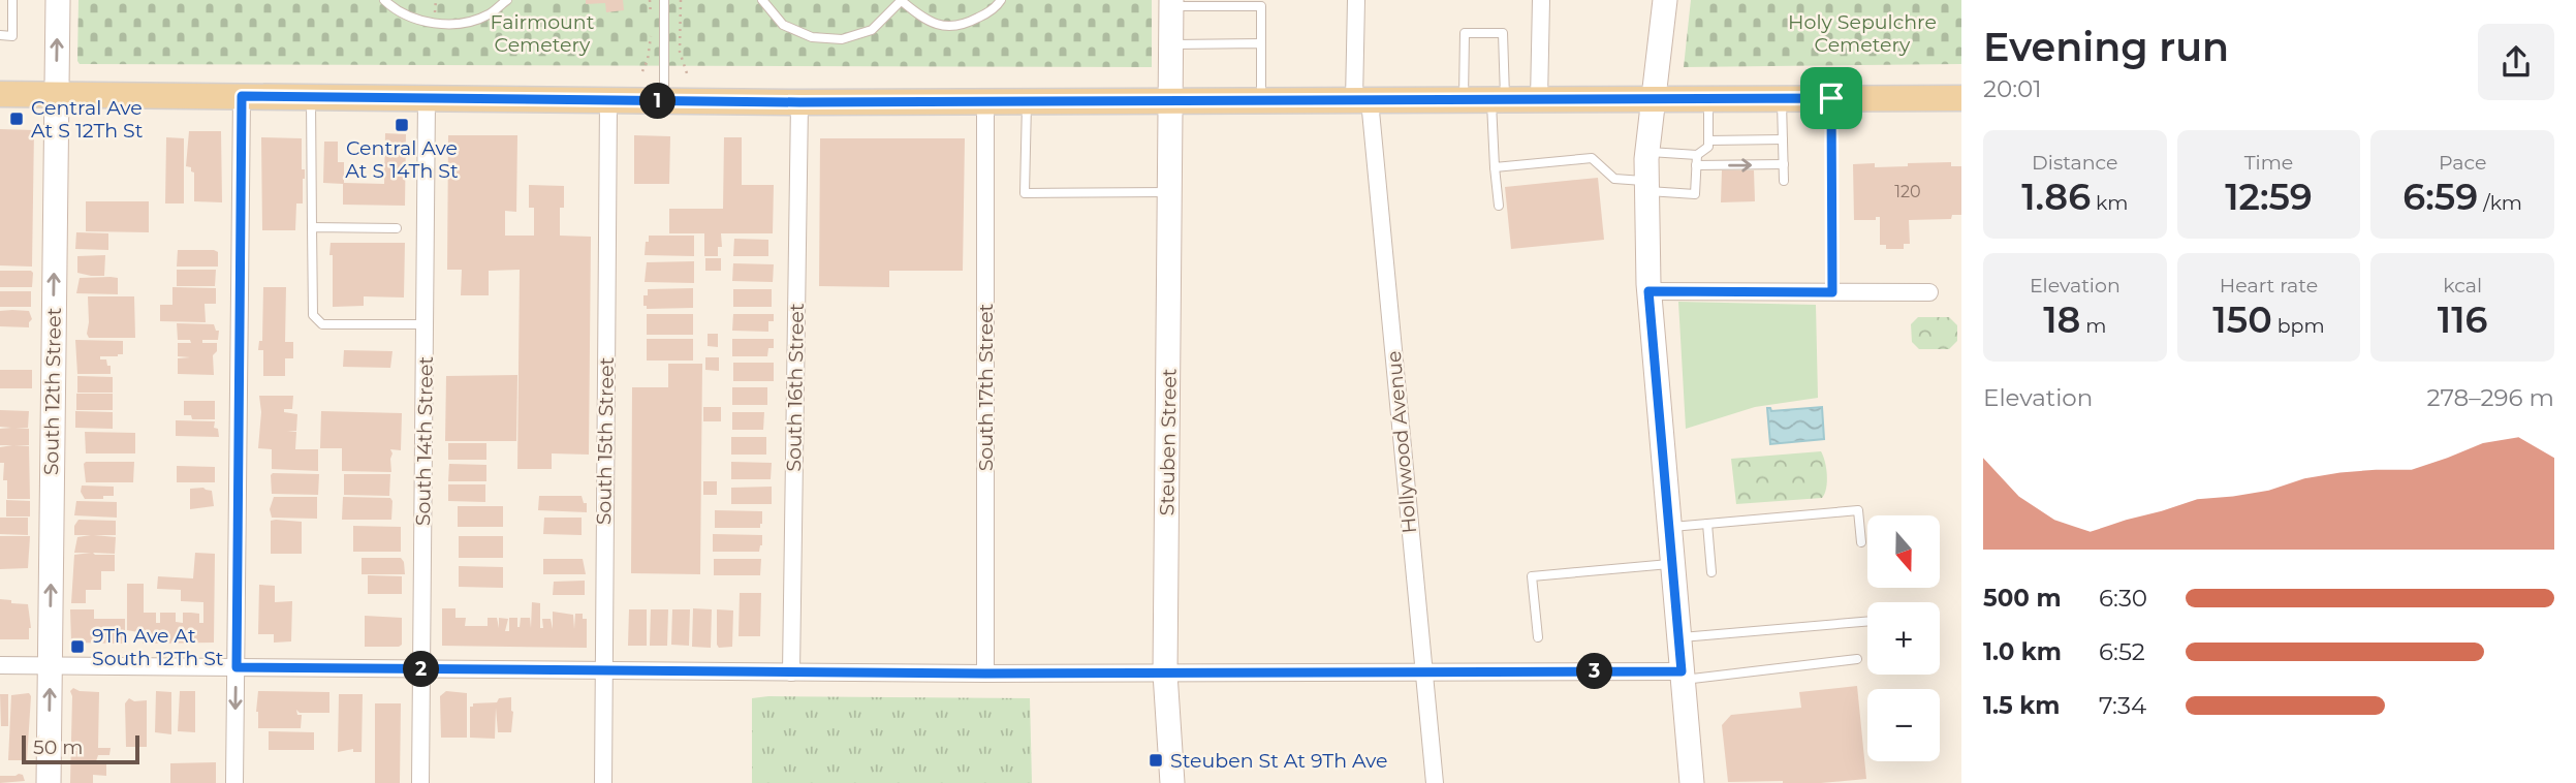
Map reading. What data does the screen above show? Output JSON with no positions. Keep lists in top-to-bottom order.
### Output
{
  "streets": {
    "main road": ["South 12th Street", "Steuben Street"],
    "street": [
      "South 16th Street",
      "South 17th Street",
      "South 14th Street",
      "South 15th Street",
      "Hollywood Avenue"
    ]
  },
  "one_way": ["South 12th Street"],
  "parks": ["Fairmount Cemetery", "Holy Sepulchre Cemetery"],
  "places": {
    "transit": [
      "Central Ave At S 12Th St",
      "Central Ave At S 14Th St",
      "9Th Ave At South 12Th St",
      "Steuben St At 9Th Ave"
    ]
  },
  "house_numbers": ["120"],
  "scale_bar": "50 m",
  "north": "bottom",
  "page": {
    "heading": ["Evening run", "20:01"],
    "pins": ["1", "2", "3"],
    "stats": [
      ["Distance", "1.86 km"],
      ["Time", "12:59"],
      ["Pace", "6:59 /km"],
      ["Elevation", "18 m"],
      ["Heart rate", "150 bpm"],
      ["kcal", "116"]
    ],
    "chart": ["Elevation", "278–296 m"],
    "map_buttons": ["+", "−"],
    "list": [
      {
        "name": "500 m",
        "note": "6:30"
      },
      {
        "name": "1.0 km",
        "note": "6:52"
      },
      {
        "name": "1.5 km",
        "note": "7:34"
      }
    ],
    "scale": "50 m"
  }
}
